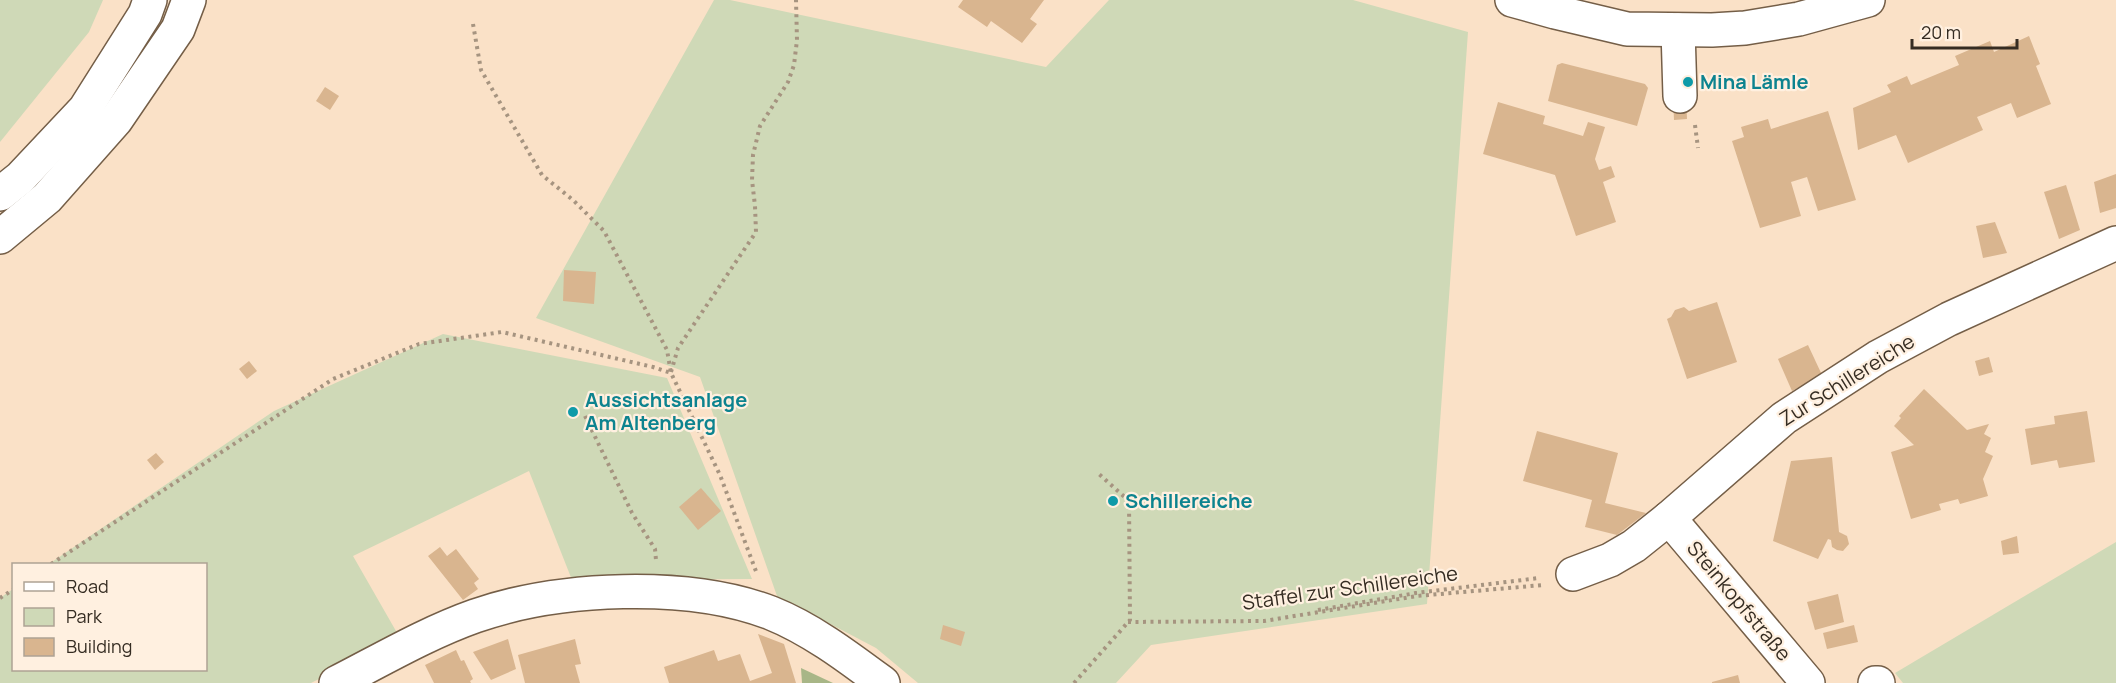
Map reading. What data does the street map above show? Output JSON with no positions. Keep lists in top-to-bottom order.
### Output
{
  "streets": {
    "street": ["Zur Schillereiche", "Steinkopfstraße"],
    "path": ["Staffel zur Schillereiche"]
  },
  "crossings": [
    ["Zur Schillereiche", "Staffel zur Schillereiche"],
    ["Zur Schillereiche", "Steinkopfstraße"]
  ],
  "places": ["Mina Lämle", "Aussichtsanlage Am Altenberg", "Schillereiche"],
  "legend": ["Road", "Park", "Building"],
  "scale_bar": "20 m"
}
